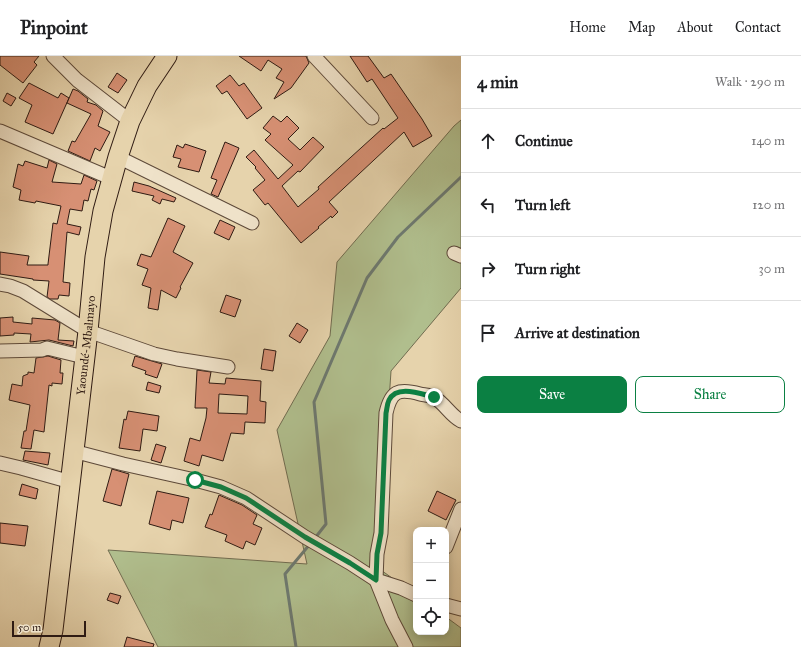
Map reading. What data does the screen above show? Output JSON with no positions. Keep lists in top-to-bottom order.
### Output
{
  "streets": {
    "highway": ["Yaoundé-Mbalmayo"]
  },
  "scale_bar": "50 m",
  "page": {
    "header": "Pinpoint",
    "nav": [
      "Home",
      "Map",
      "About",
      "Contact"
    ],
    "heading": ["4 min", "Walk · 290 m"],
    "list": [
      ["Continue", "140 m"],
      ["Turn left", "120 m"],
      ["Turn right", "30 m"],
      "Arrive at destination"
    ],
    "buttons": ["Save", "Share"],
    "map_buttons": ["+", "−"],
    "scale": "50 m"
  }
}
